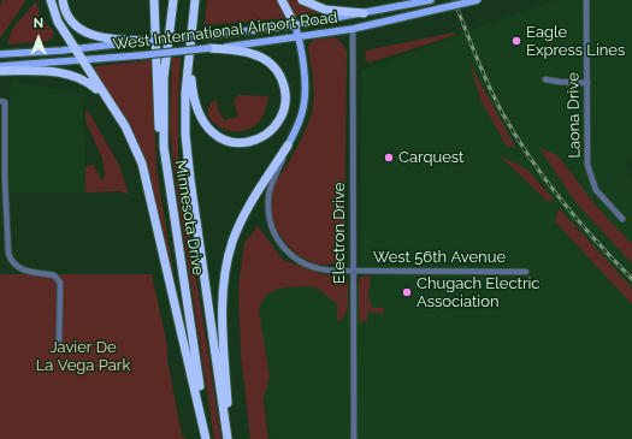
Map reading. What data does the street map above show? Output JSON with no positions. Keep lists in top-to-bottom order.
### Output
{
  "streets": {
    "highway": ["Minnesota Drive"],
    "main road": ["West International Airport Road"],
    "street": ["Laona Drive", "Electron Drive", "West 56th Avenue"]
  },
  "crossings": [
    ["West International Airport Road", "Electron Drive"],
    ["Electron Drive", "West 56th Avenue"]
  ],
  "parks": ["Javier De La Vega Park"],
  "places": ["Eagle Express Lines", "Carquest", "Chugach Electric Association"],
  "north": "top"
}
